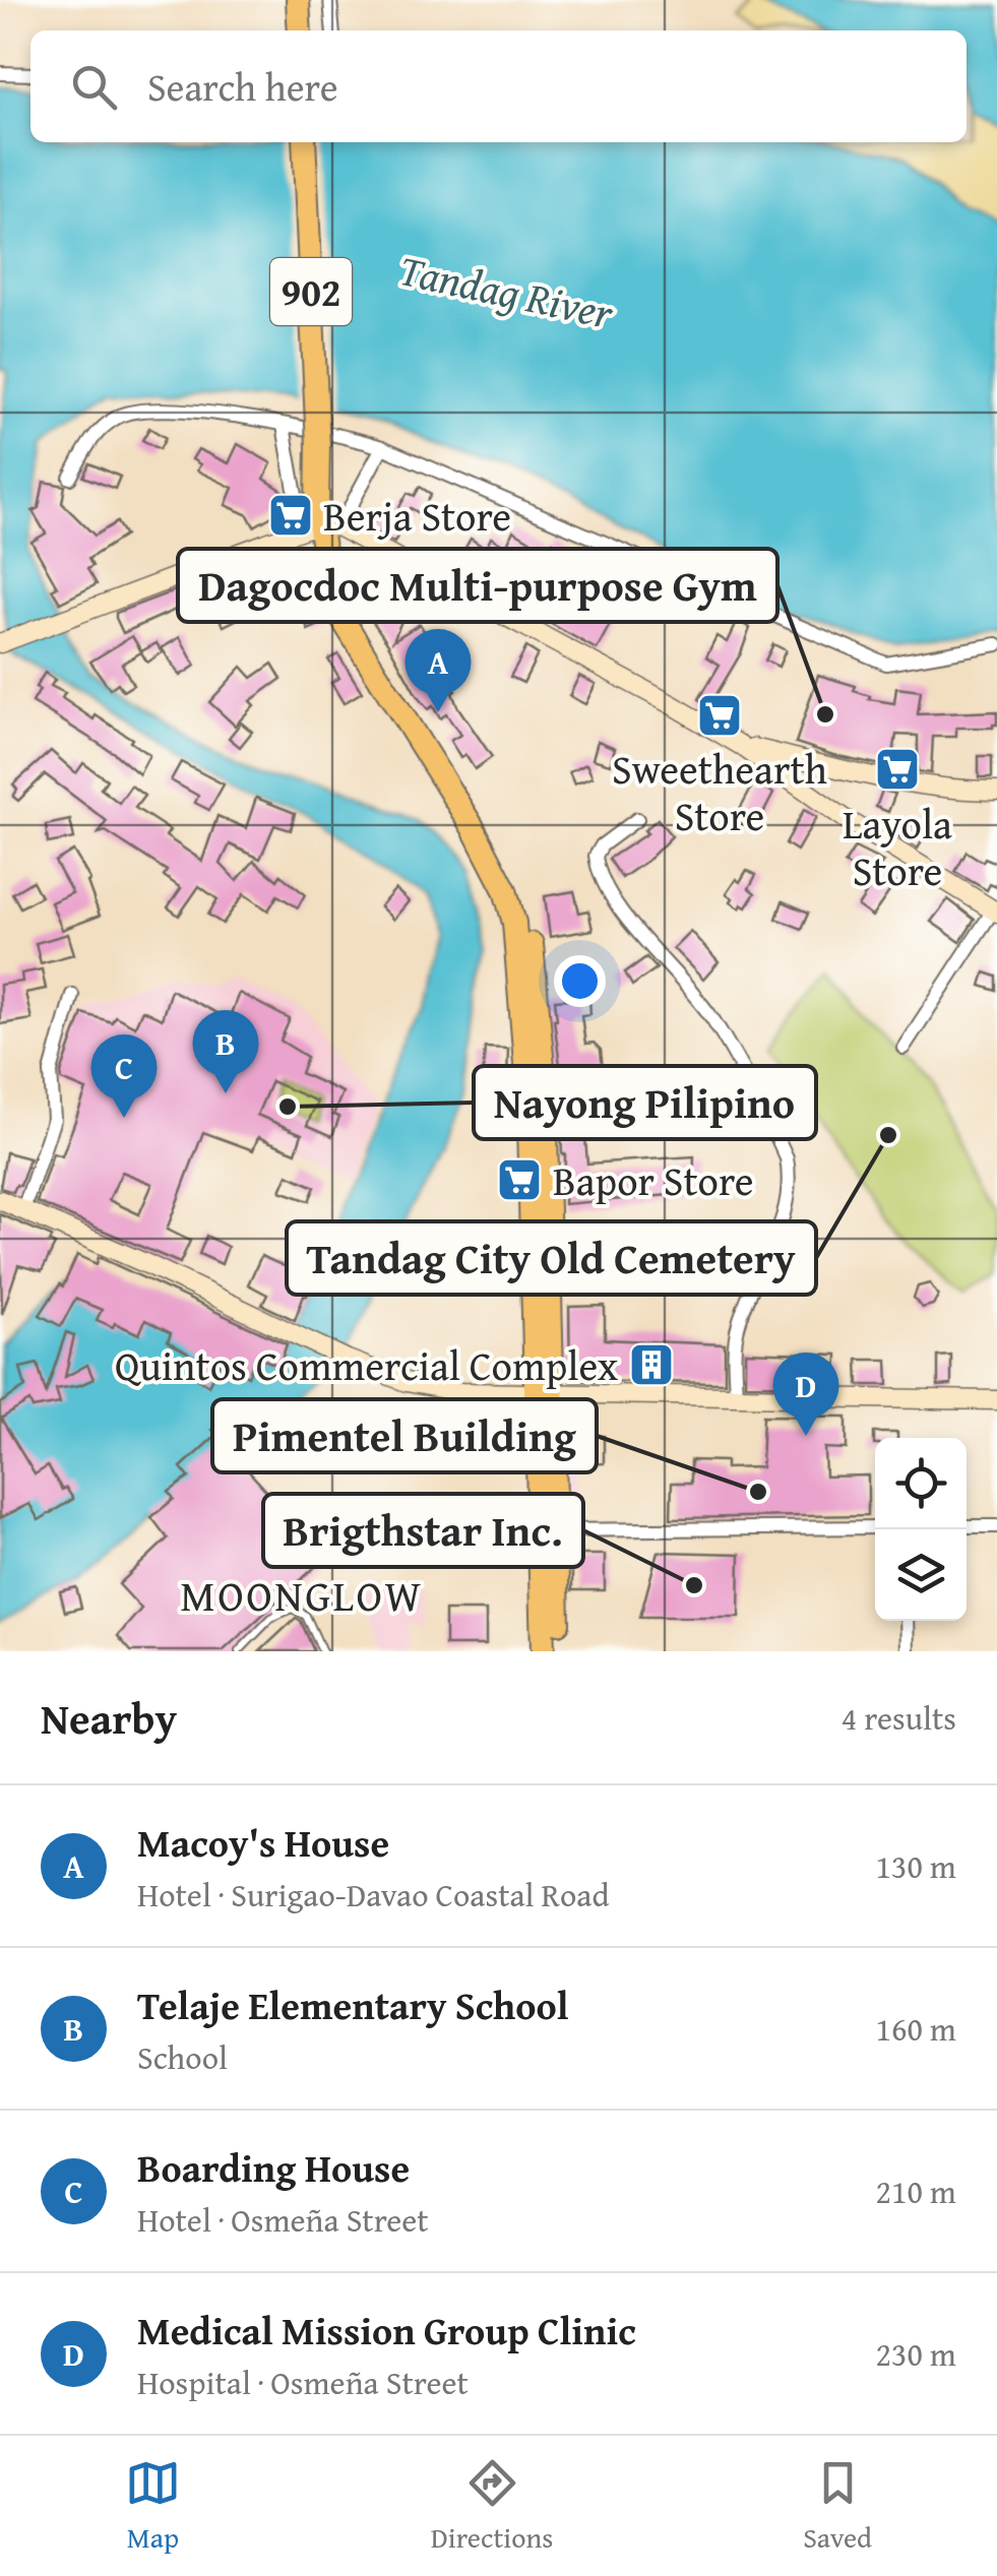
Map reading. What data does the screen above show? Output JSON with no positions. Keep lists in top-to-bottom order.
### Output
{
  "streets": {
    "highway": ["902"]
  },
  "districts": ["MOONGLOW"],
  "water": ["Tandag River"],
  "places": {
    "supermarket": [
      "Berja Store",
      "Sweethearth Store",
      "Layola Store",
      "Bapor Store"
    ],
    "other": [
      "Dagocdoc Multi-purpose Gym",
      "Nayong Pilipino",
      "Tandag City Old Cemetery",
      "Pimentel Building",
      "Brigthstar Inc."
    ],
    "building": ["Quintos Commercial Complex"]
  },
  "page": {
    "search": "Search here",
    "pins": [
      "A",
      "B",
      "C",
      "D"
    ],
    "heading": ["Nearby", "4 results"],
    "list": [
      {
        "mark": "A",
        "name": "Macoy's House",
        "note": "Hotel · Surigao-Davao Coastal Road",
        "value": "130 m"
      },
      {
        "mark": "B",
        "name": "Telaje Elementary School",
        "note": "School",
        "value": "160 m"
      },
      {
        "mark": "C",
        "name": "Boarding House",
        "note": "Hotel · Osmeña Street",
        "value": "210 m"
      },
      {
        "mark": "D",
        "name": "Medical Mission Group Clinic",
        "note": "Hospital · Osmeña Street",
        "value": "230 m"
      }
    ],
    "nav": ["Map", "Directions", "Saved"]
  }
}
